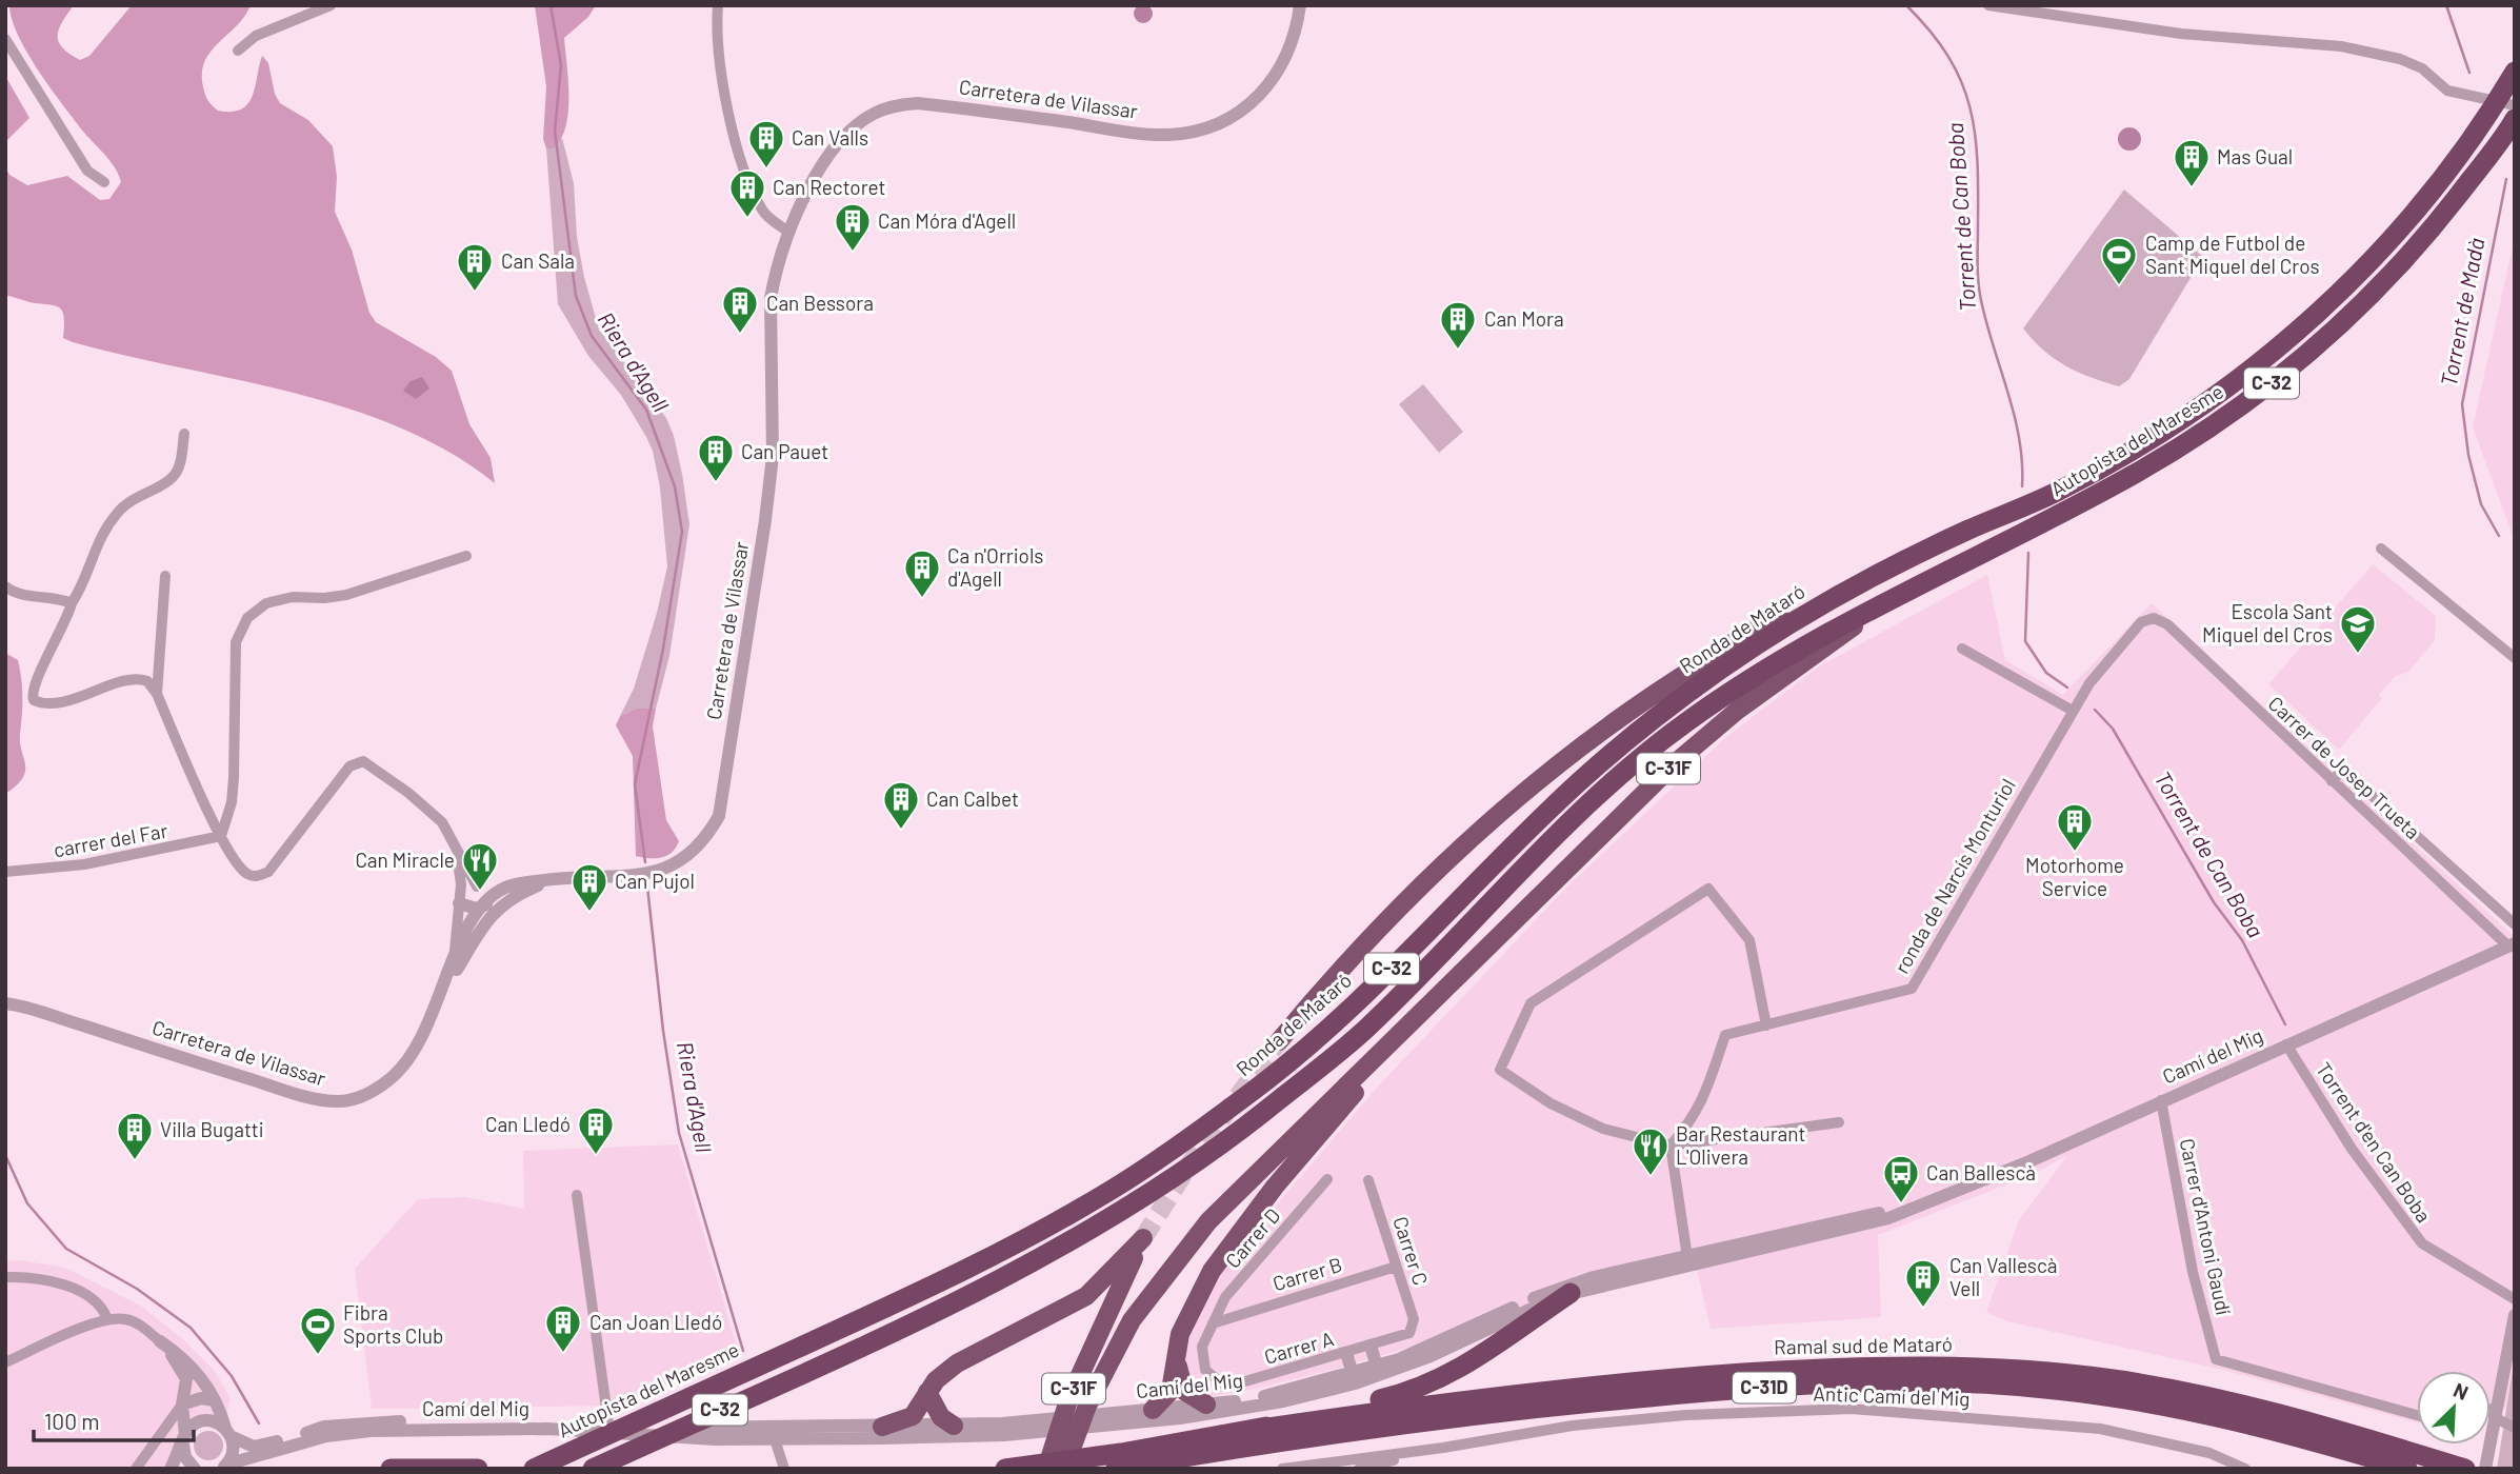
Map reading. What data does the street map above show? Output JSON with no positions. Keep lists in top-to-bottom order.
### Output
{
  "streets": {
    "highway": [
      "C-32",
      "Autopista del Maresme",
      "Ronda de Mataró",
      "C-31F",
      "Ramal sud de Mataró",
      "C-31D"
    ],
    "street": [
      "Carretera de Vilassar",
      "Carrer de Josep Trueta",
      "carrer del Far",
      "ronda de Narcís Monturiol",
      "Camí del Mig",
      "Torrent d'en Can Boba",
      "Carrer d'Antoni Gaudí",
      "Carrer D",
      "Carrer C",
      "Carrer B",
      "Carrer A",
      "Antic Camí del Mig"
    ]
  },
  "crossings": [
    ["C-32", "Autopista del Maresme"],
    ["C-32", "C-31F"],
    ["Autopista del Maresme", "Ronda de Mataró"],
    ["Autopista del Maresme", "C-31F"],
    ["Carrer de Josep Trueta", "ronda de Narcís Monturiol"],
    ["Carrer de Josep Trueta", "Camí del Mig"],
    ["Camí del Mig", "Torrent d'en Can Boba"],
    ["Camí del Mig", "Carrer d'Antoni Gaudí"],
    ["Carrer D", "Carrer B"],
    ["Carrer D", "Carrer A"],
    ["Carrer C", "Carrer B"],
    ["Carrer C", "Carrer A"],
    ["Carrer B", "Carrer A"],
    ["Ramal sud de Mataró", "C-31D"]
  ],
  "water": ["Torrent de Can Boba", "Torrent de Madà", "Riera d'Agell"],
  "places": {
    "building": [
      "Can Valls",
      "Mas Gual",
      "Can Rectoret",
      "Can Móra d'Agell",
      "Can Sala",
      "Can Bessora",
      "Can Mora",
      "Can Pauet",
      "Ca n'Orriols d'Agell",
      "Can Calbet",
      "Motorhome Service",
      "Can Pujol",
      "Can Lledó",
      "Villa Bugatti",
      "Can Vallescà Vell",
      "Can Joan Lledó"
    ],
    "sports": ["Camp de Futbol de Sant Miquel del Cros", "Fibra Sports Club"],
    "school or university": ["Escola Sant Miquel del Cros"],
    "restaurant": ["Can Miracle", "Bar Restaurant L'Olivera"],
    "bus stop": ["Can Ballescà"]
  },
  "scale_bar": "100 m",
  "north": "top right"
}
